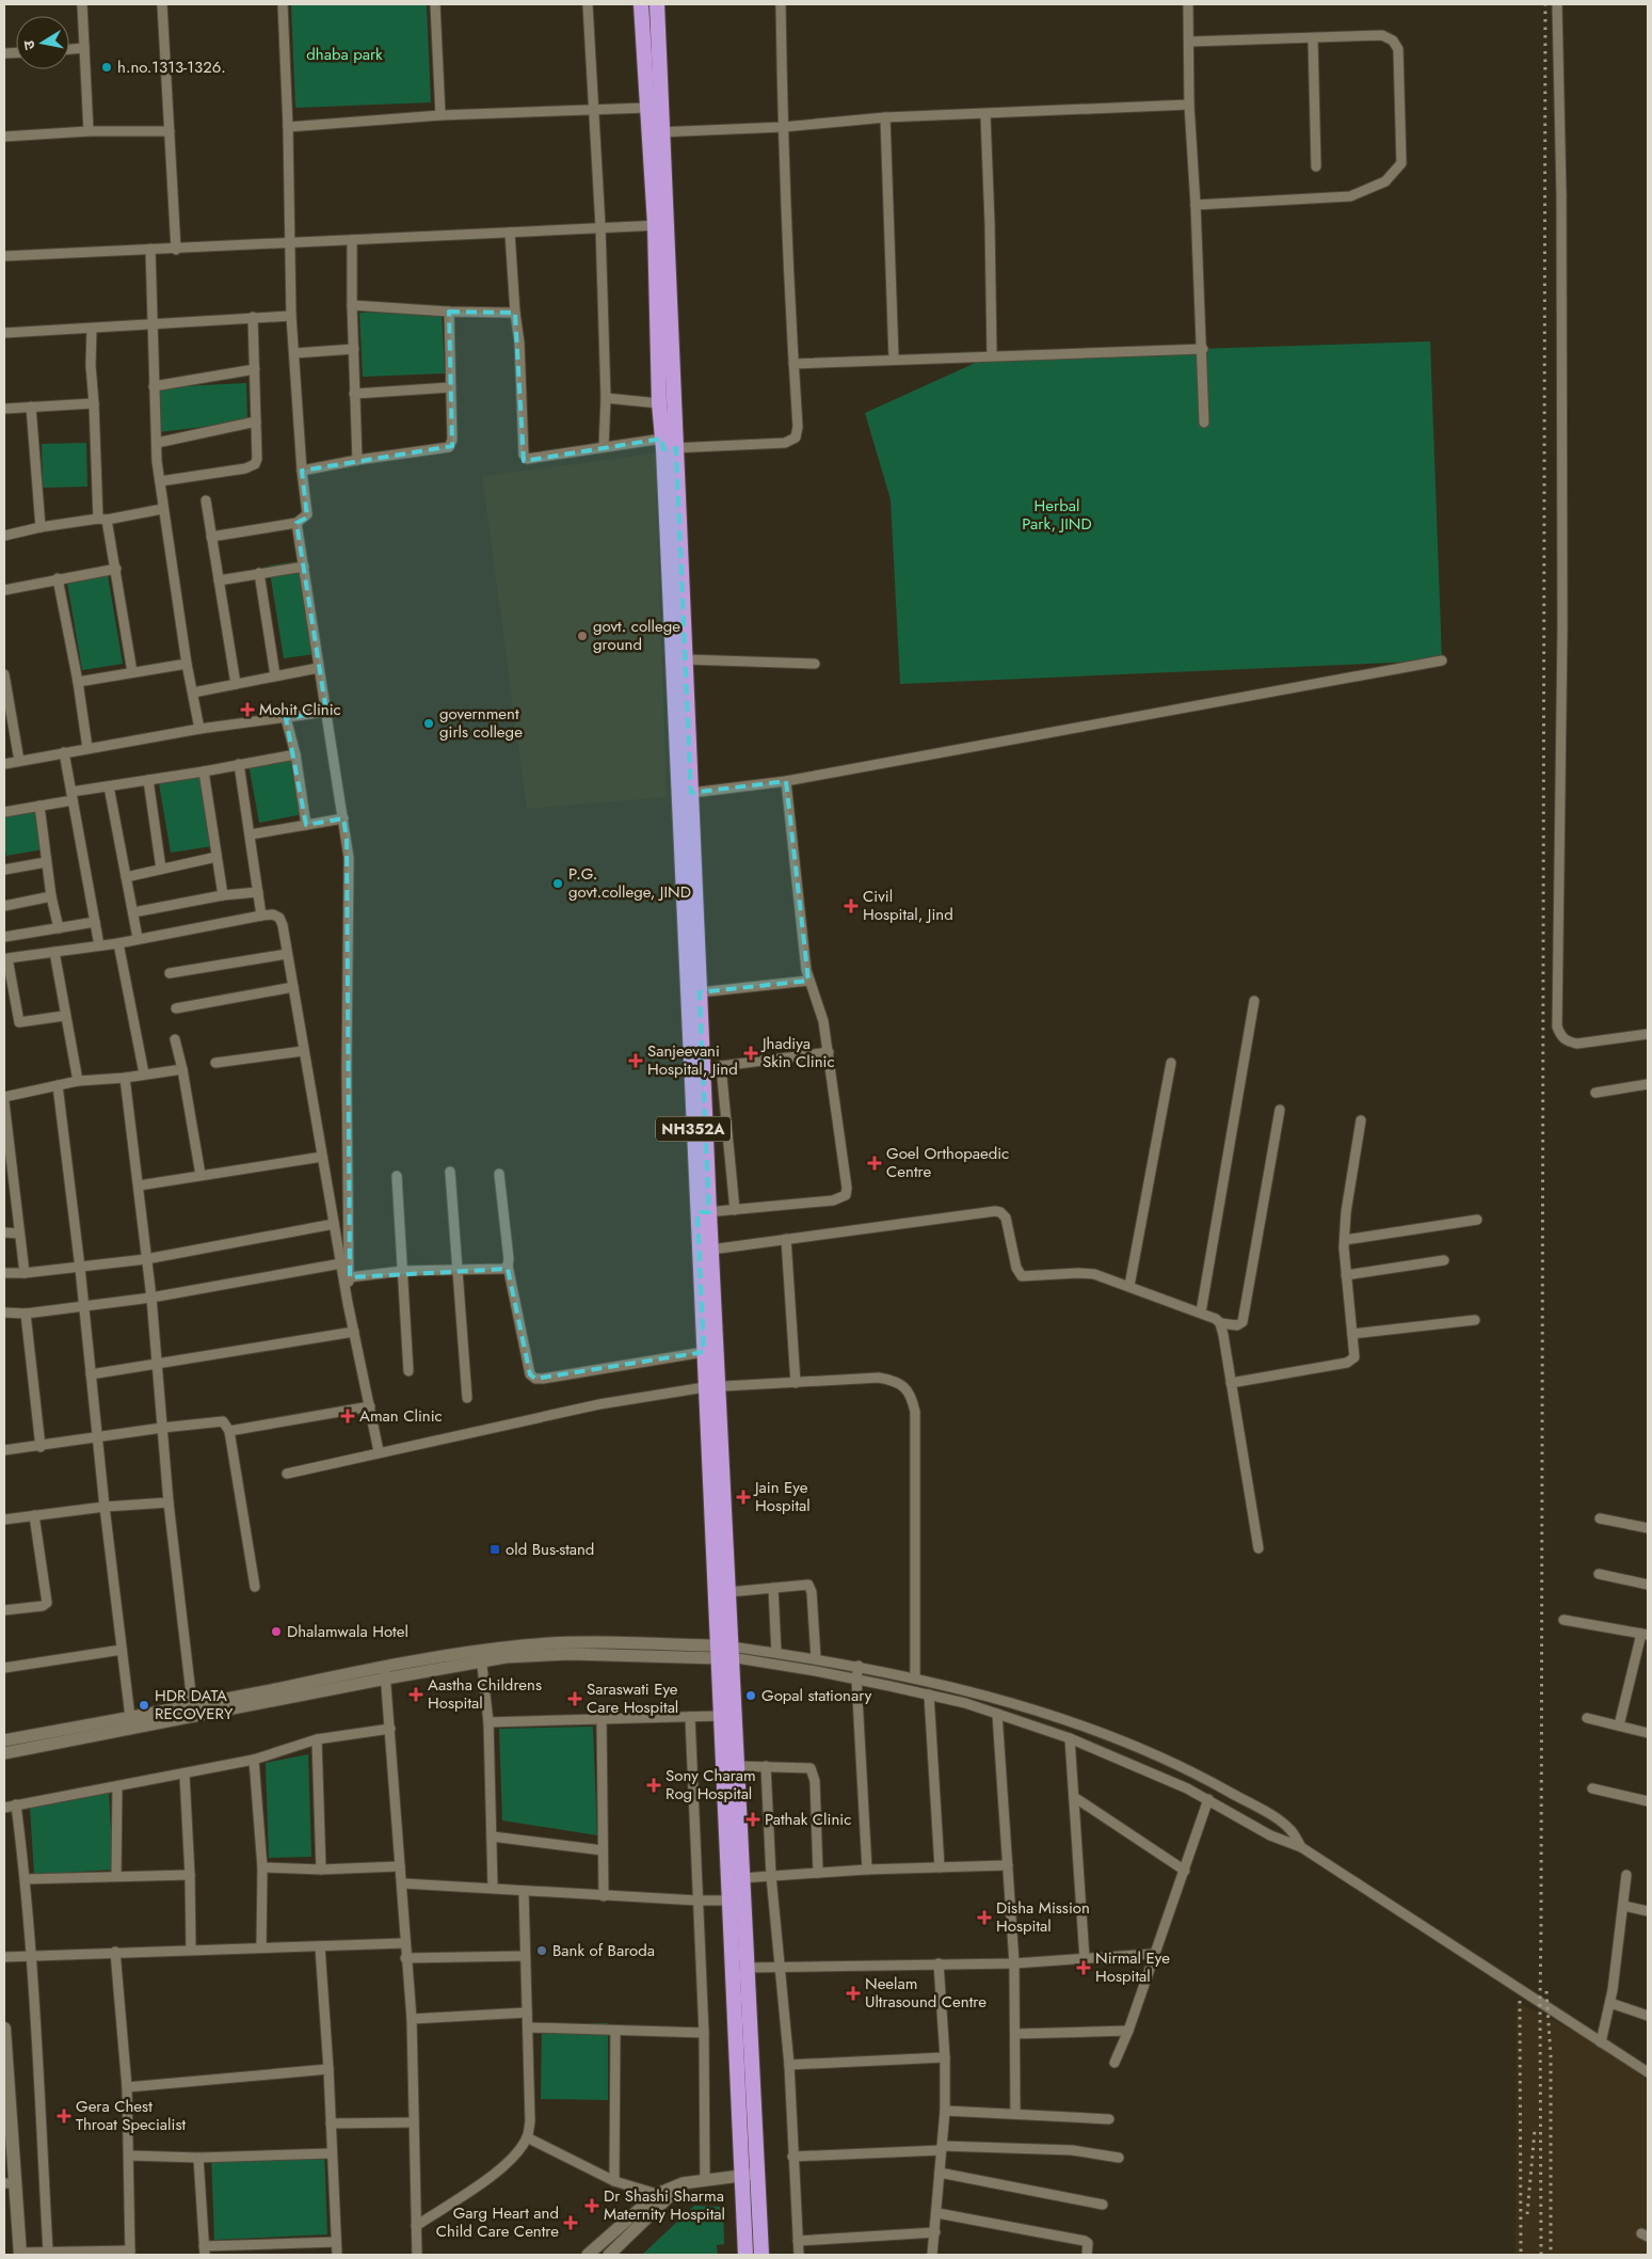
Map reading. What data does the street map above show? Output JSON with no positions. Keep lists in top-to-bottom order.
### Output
{
  "streets": {
    "highway": ["NH352A"]
  },
  "parks": ["dhaba park", "Herbal Park, JIND"],
  "places": {
    "other": [
      "h.no.1313-1326.",
      "govt. college ground",
      "government girls college",
      "P.G. govt.college, JIND",
      "Dhalamwala Hotel",
      "Gopal stationary",
      "HDR DATA RECOVERY",
      "Bank of Baroda"
    ],
    "health": [
      "Mohit Clinic",
      "Civil Hospital, Jind",
      "Jhadiya Skin Clinic",
      "Sanjeevani Hospital, Jind",
      "Goel Orthopaedic Centre",
      "Aman Clinic",
      "Jain Eye Hospital",
      "Aastha Childrens Hospital",
      "Saraswati Eye Care Hospital",
      "Sony Charam Rog Hospital",
      "Pathak Clinic",
      "Disha Mission Hospital",
      "Nirmal Eye Hospital",
      "Neelam Ultrasound Centre",
      "Gera Chest Throat Specialist",
      "Dr Shashi Sharma Maternity Hospital",
      "Garg Heart and Child Care Centre"
    ],
    "transit": ["old Bus-stand"]
  },
  "north": "left"
}
